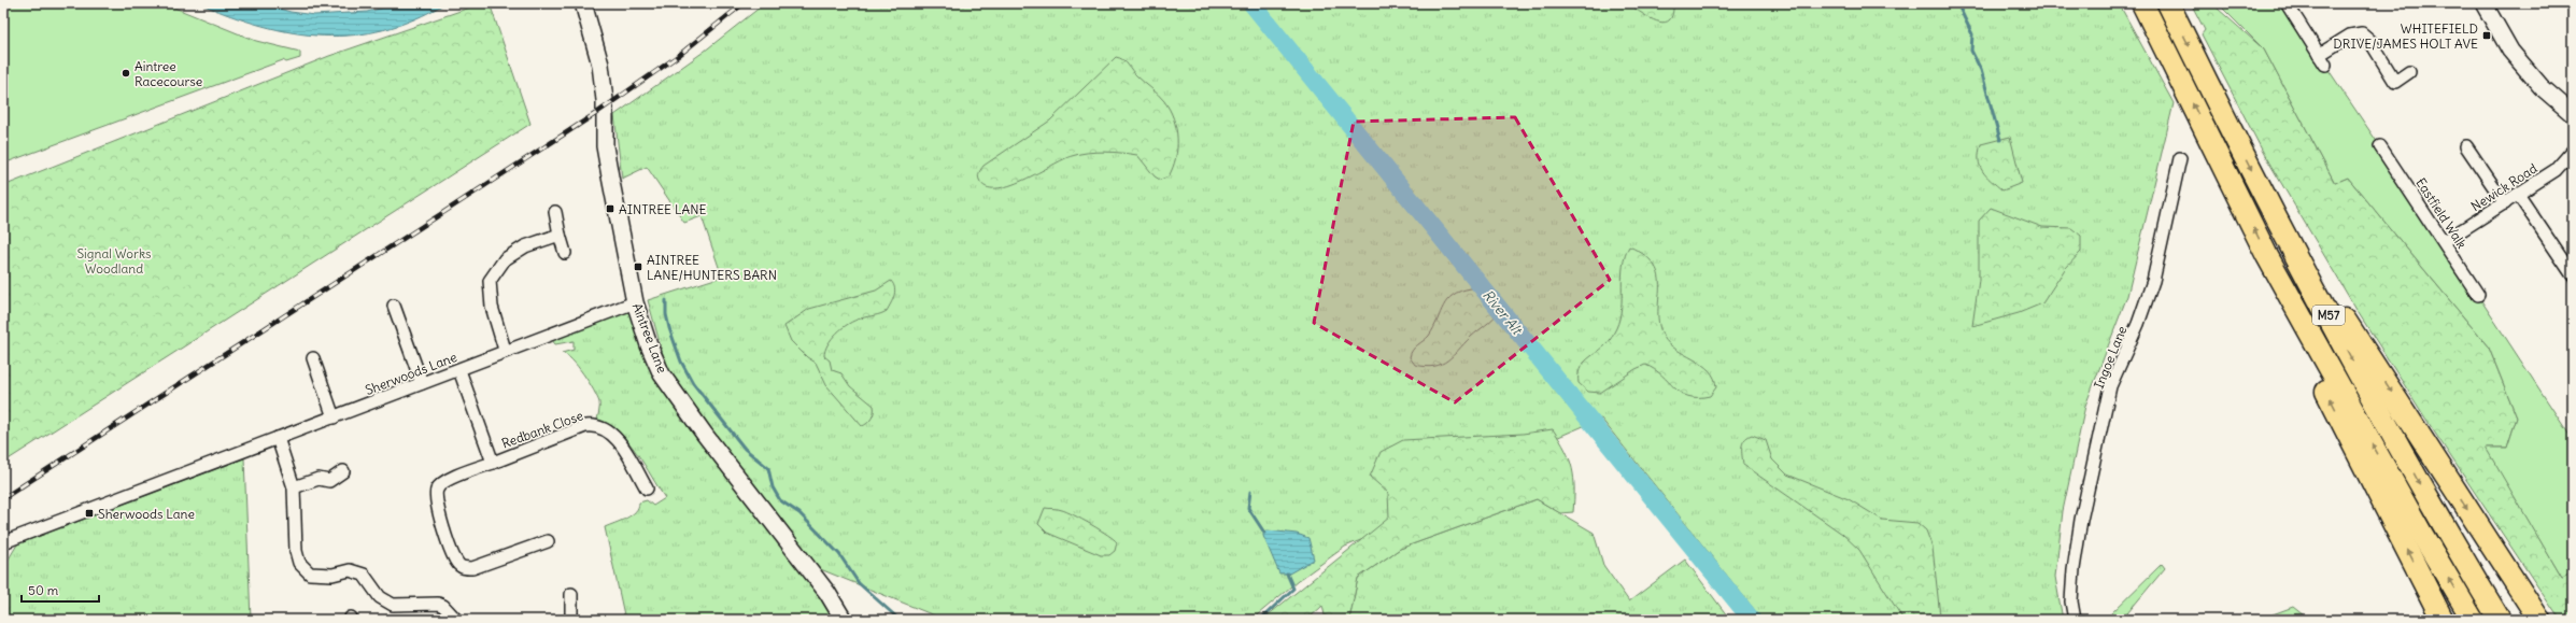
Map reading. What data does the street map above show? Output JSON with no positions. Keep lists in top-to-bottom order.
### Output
{
  "streets": {
    "highway": ["M57"],
    "main road": ["Aintree Lane"],
    "street": [
      "Newick Road",
      "Eastfield Walk",
      "Ingoe Lane",
      "Sherwoods Lane",
      "Redbank Close"
    ]
  },
  "crossings": [
    ["Newick Road", "Eastfield Walk"],
    ["Aintree Lane", "Sherwoods Lane"],
    ["Sherwoods Lane", "Redbank Close"]
  ],
  "water": ["River Alt"],
  "parks": ["Signal Works Woodland"],
  "places": {
    "transit": [
      "WHITEFIELD DRIVE/JAMES HOLT AVE",
      "AINTREE LANE",
      "AINTREE LANE/HUNTERS BARN",
      "Sherwoods Lane"
    ],
    "other": ["Aintree Racecourse"]
  },
  "scale_bar": "50 m"
}
